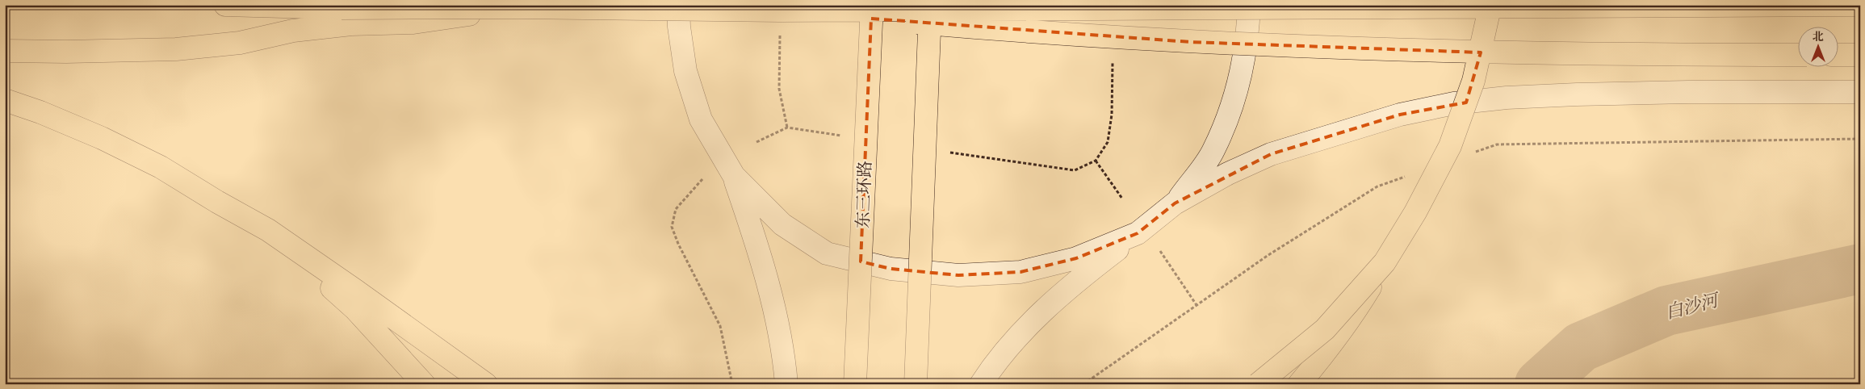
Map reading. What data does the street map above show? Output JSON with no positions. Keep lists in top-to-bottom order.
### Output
{
  "streets": {
    "highway": ["东三环路"]
  },
  "water": ["白沙河"],
  "north": "top"
}
